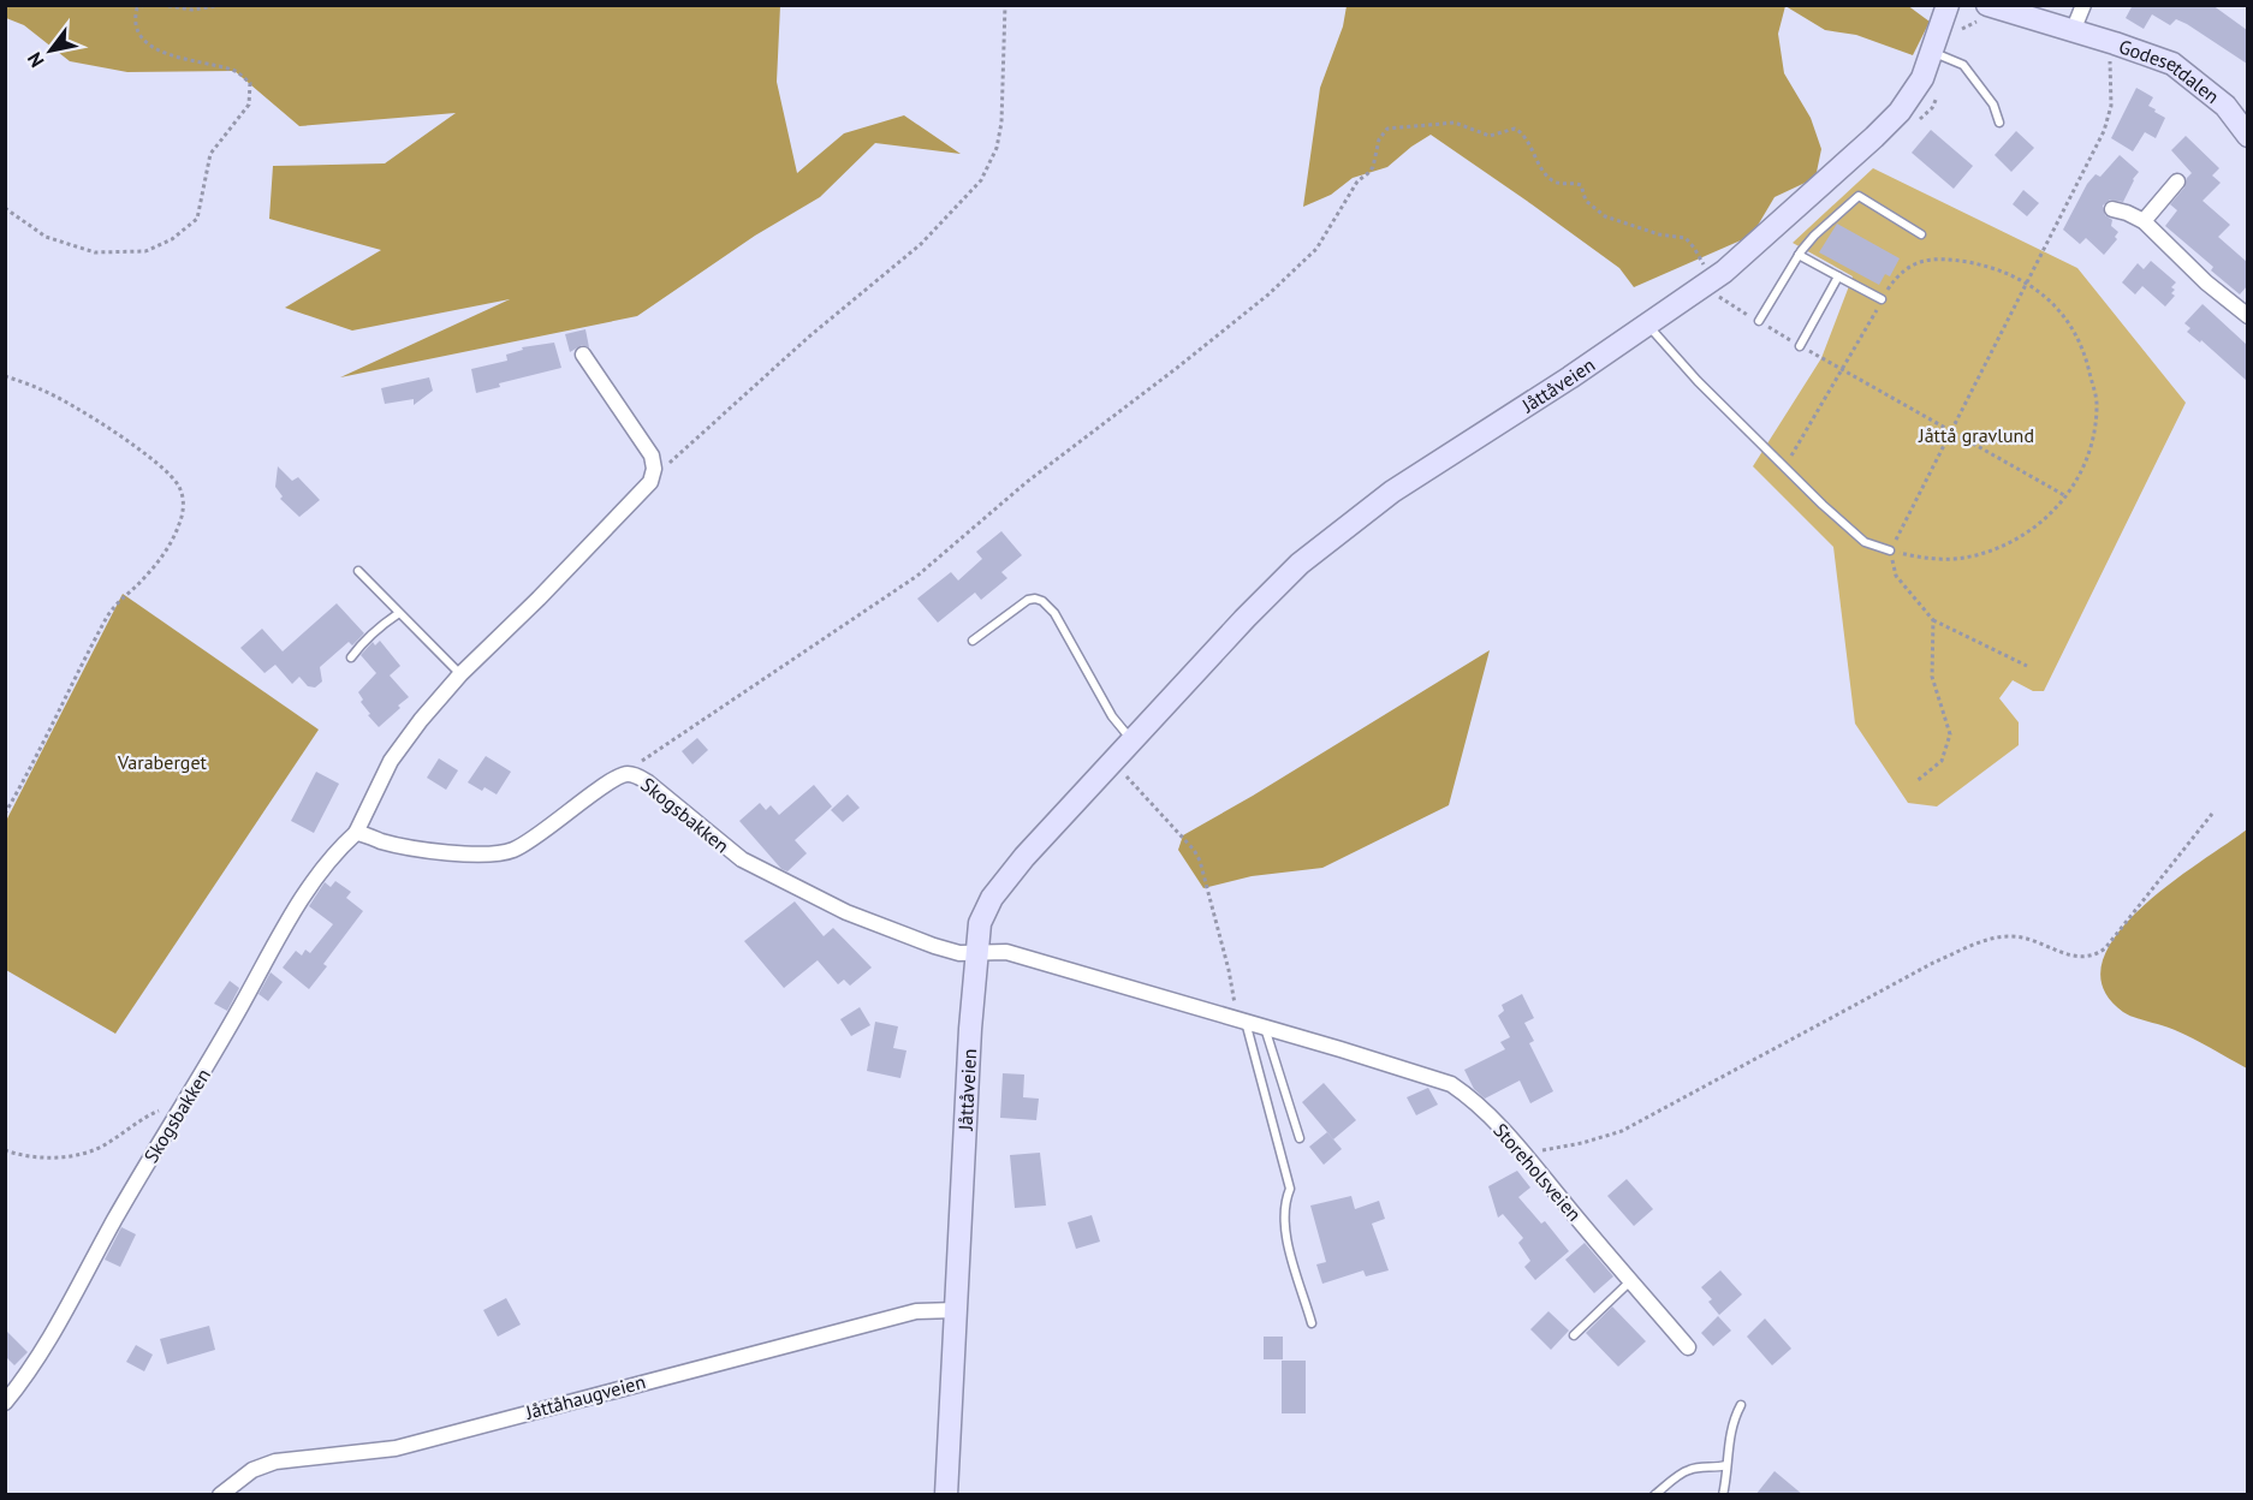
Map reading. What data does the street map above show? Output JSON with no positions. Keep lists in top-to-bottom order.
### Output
{
  "streets": {
    "main road": ["Godesetdalen", "Jåttåveien"],
    "street": ["Skogsbakken", "Storeholsveien", "Jåttåhaugveien"]
  },
  "crossings": [
    ["Jåttåveien", "Skogsbakken"],
    ["Jåttåveien", "Storeholsveien"],
    ["Jåttåveien", "Jåttåhaugveien"],
    ["Skogsbakken", "Storeholsveien"]
  ],
  "parks": ["Jåttå gravlund", "Varaberget"],
  "north": "bottom left"
}
